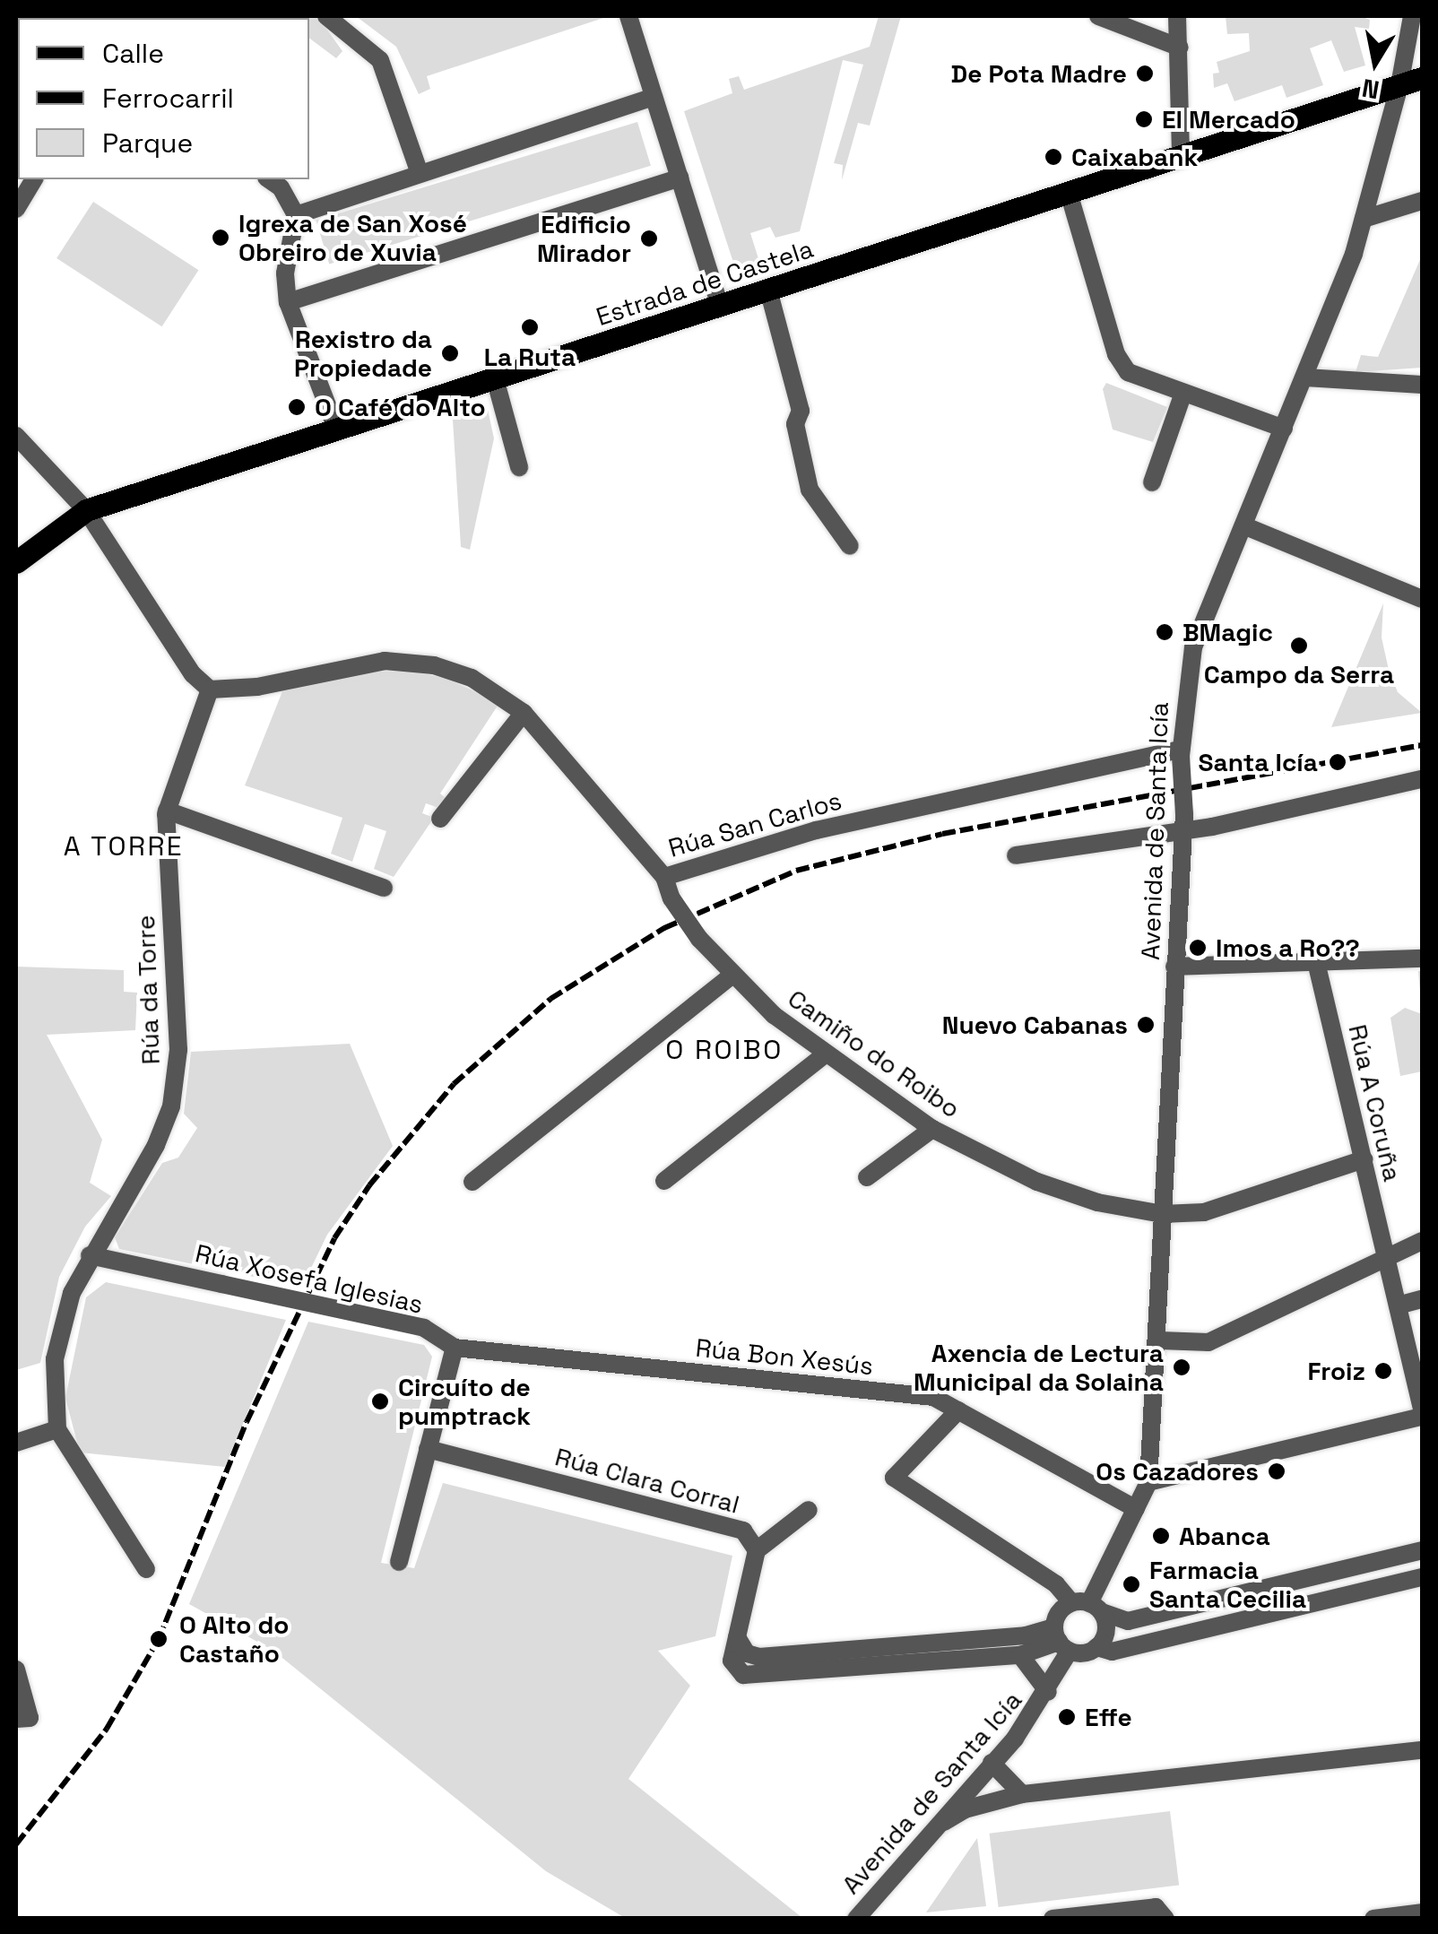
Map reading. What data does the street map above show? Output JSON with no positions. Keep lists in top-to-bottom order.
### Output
{
  "streets": {
    "main road": ["Estrada de Castela"],
    "street": [
      "Rúa San Carlos",
      "Avenida de Santa Icía",
      "Rúa da Torre",
      "Camiño do Roibo",
      "Rúa A Coruña",
      "Rúa Xosefa Iglesias",
      "Rúa Bon Xesús",
      "Rúa Clara Corral"
    ]
  },
  "crossings": [
    ["Estrada de Castela", "Avenida de Santa Icía"],
    ["Rúa San Carlos", "Avenida de Santa Icía"],
    ["Rúa San Carlos", "Rúa da Torre"],
    ["Rúa San Carlos", "Camiño do Roibo"],
    ["Avenida de Santa Icía", "Camiño do Roibo"],
    ["Avenida de Santa Icía", "Rúa Bon Xesús"],
    ["Rúa da Torre", "Rúa Xosefa Iglesias"],
    ["Camiño do Roibo", "Rúa A Coruña"],
    ["Rúa Xosefa Iglesias", "Rúa Bon Xesús"]
  ],
  "districts": ["A TORRE", "O ROIBO"],
  "places": [
    "De Pota Madre",
    "El Mercado",
    "Caixabank",
    "Igrexa de San Xosé Obreiro de Xuvia",
    "Edificio Mirador",
    "La Ruta",
    "Rexistro da Propiedade",
    "O Café do Alto",
    "BMagic",
    "Campo da Serra",
    "Santa Icía",
    "Imos a Ro??",
    "Nuevo Cabanas",
    "Axencia de Lectura Municipal da Solaina",
    "Froiz",
    "Circuíto de pumptrack",
    "Os Cazadores",
    "Abanca",
    "Farmacia Santa Cecilia",
    "O Alto do Castaño",
    "Effe"
  ],
  "legend": ["Calle", "Ferrocarril", "Parque"],
  "north": "bottom"
}
